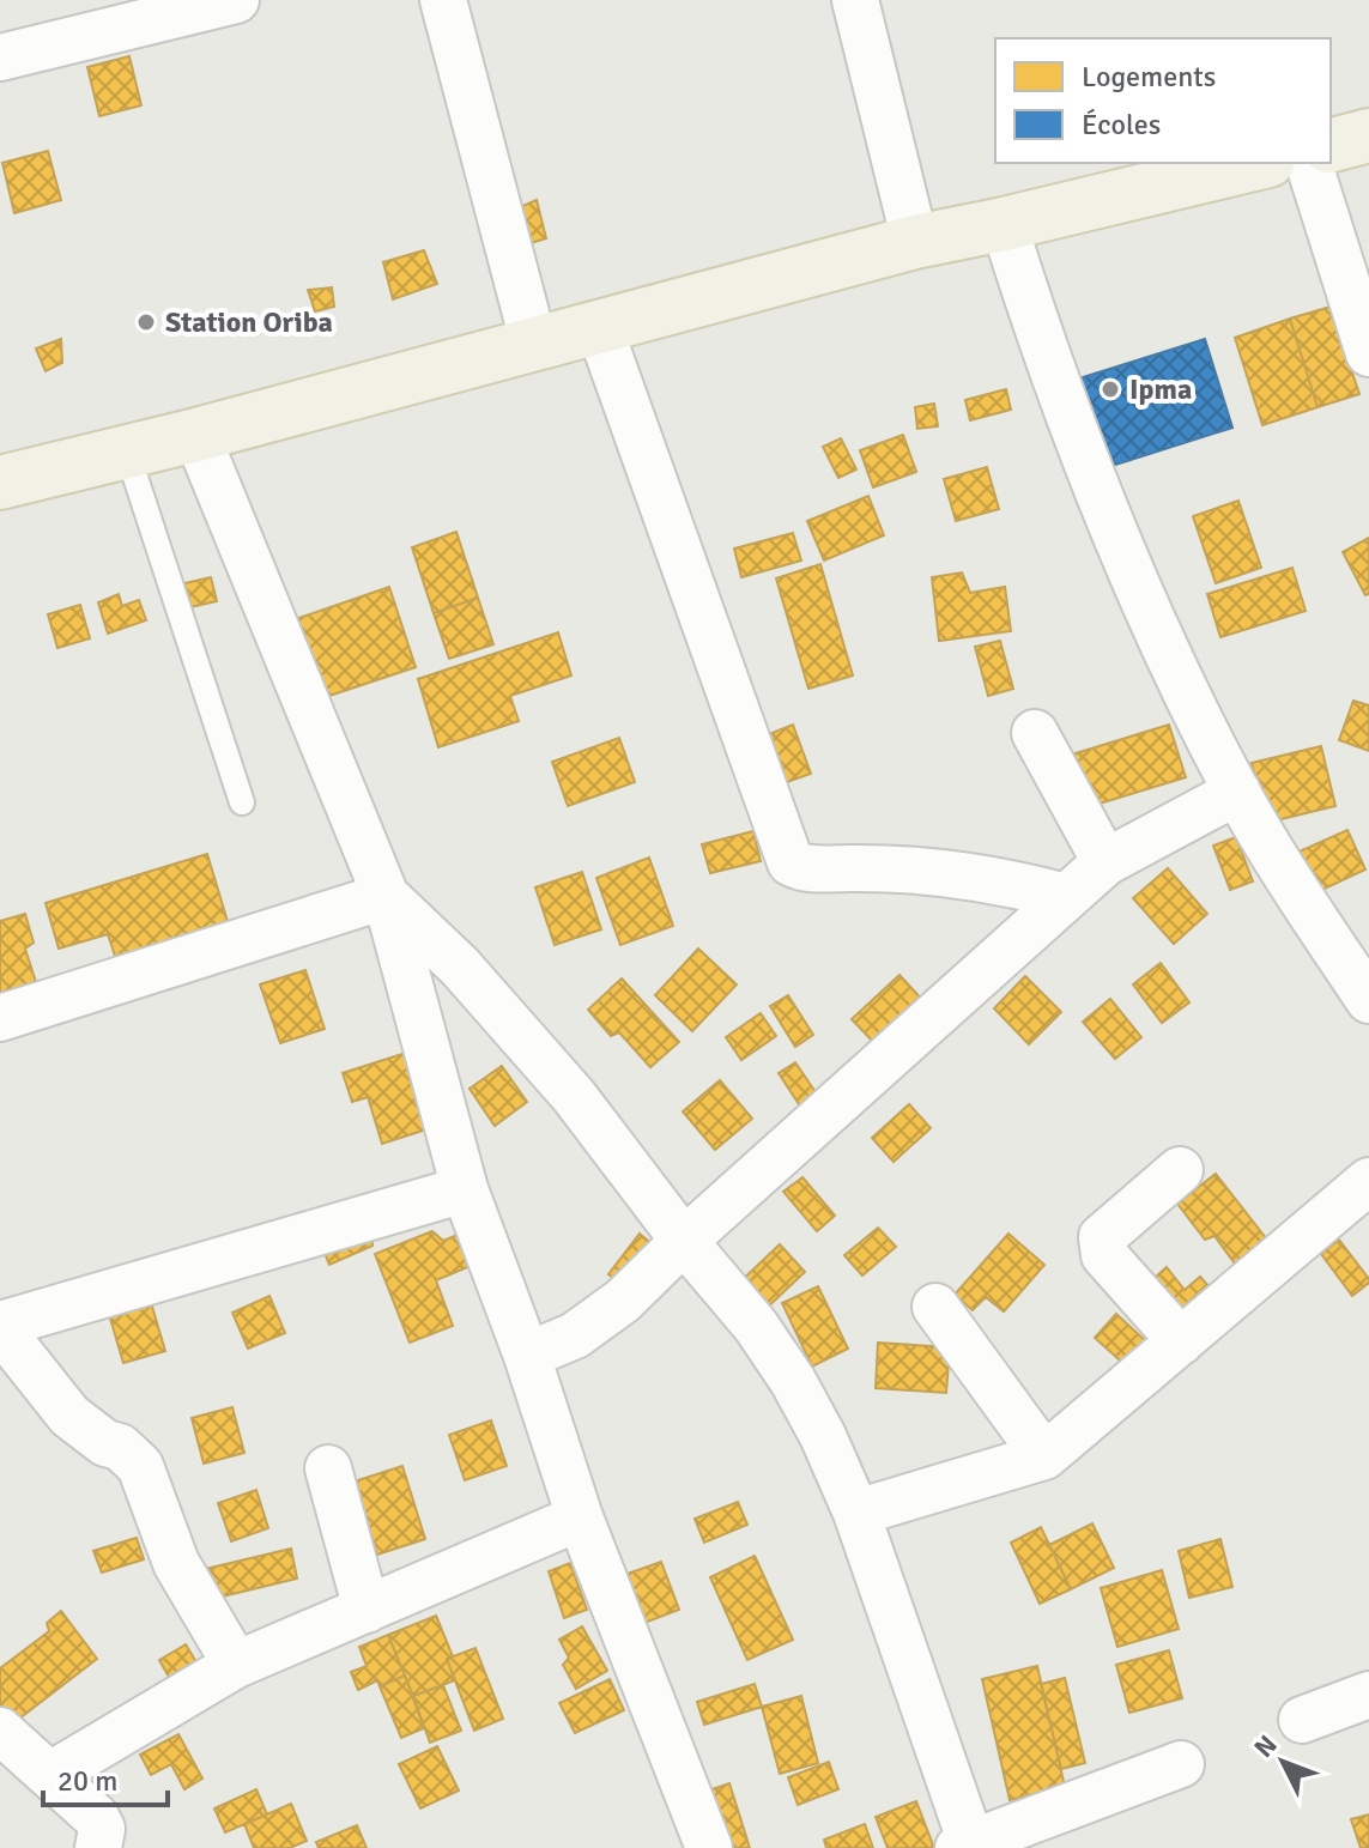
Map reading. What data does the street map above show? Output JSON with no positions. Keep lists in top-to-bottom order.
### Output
{
  "places": ["Station Oriba", "Ipma"],
  "legend": ["Logements", "Écoles"],
  "scale_bar": "20 m",
  "north": "top left"
}
